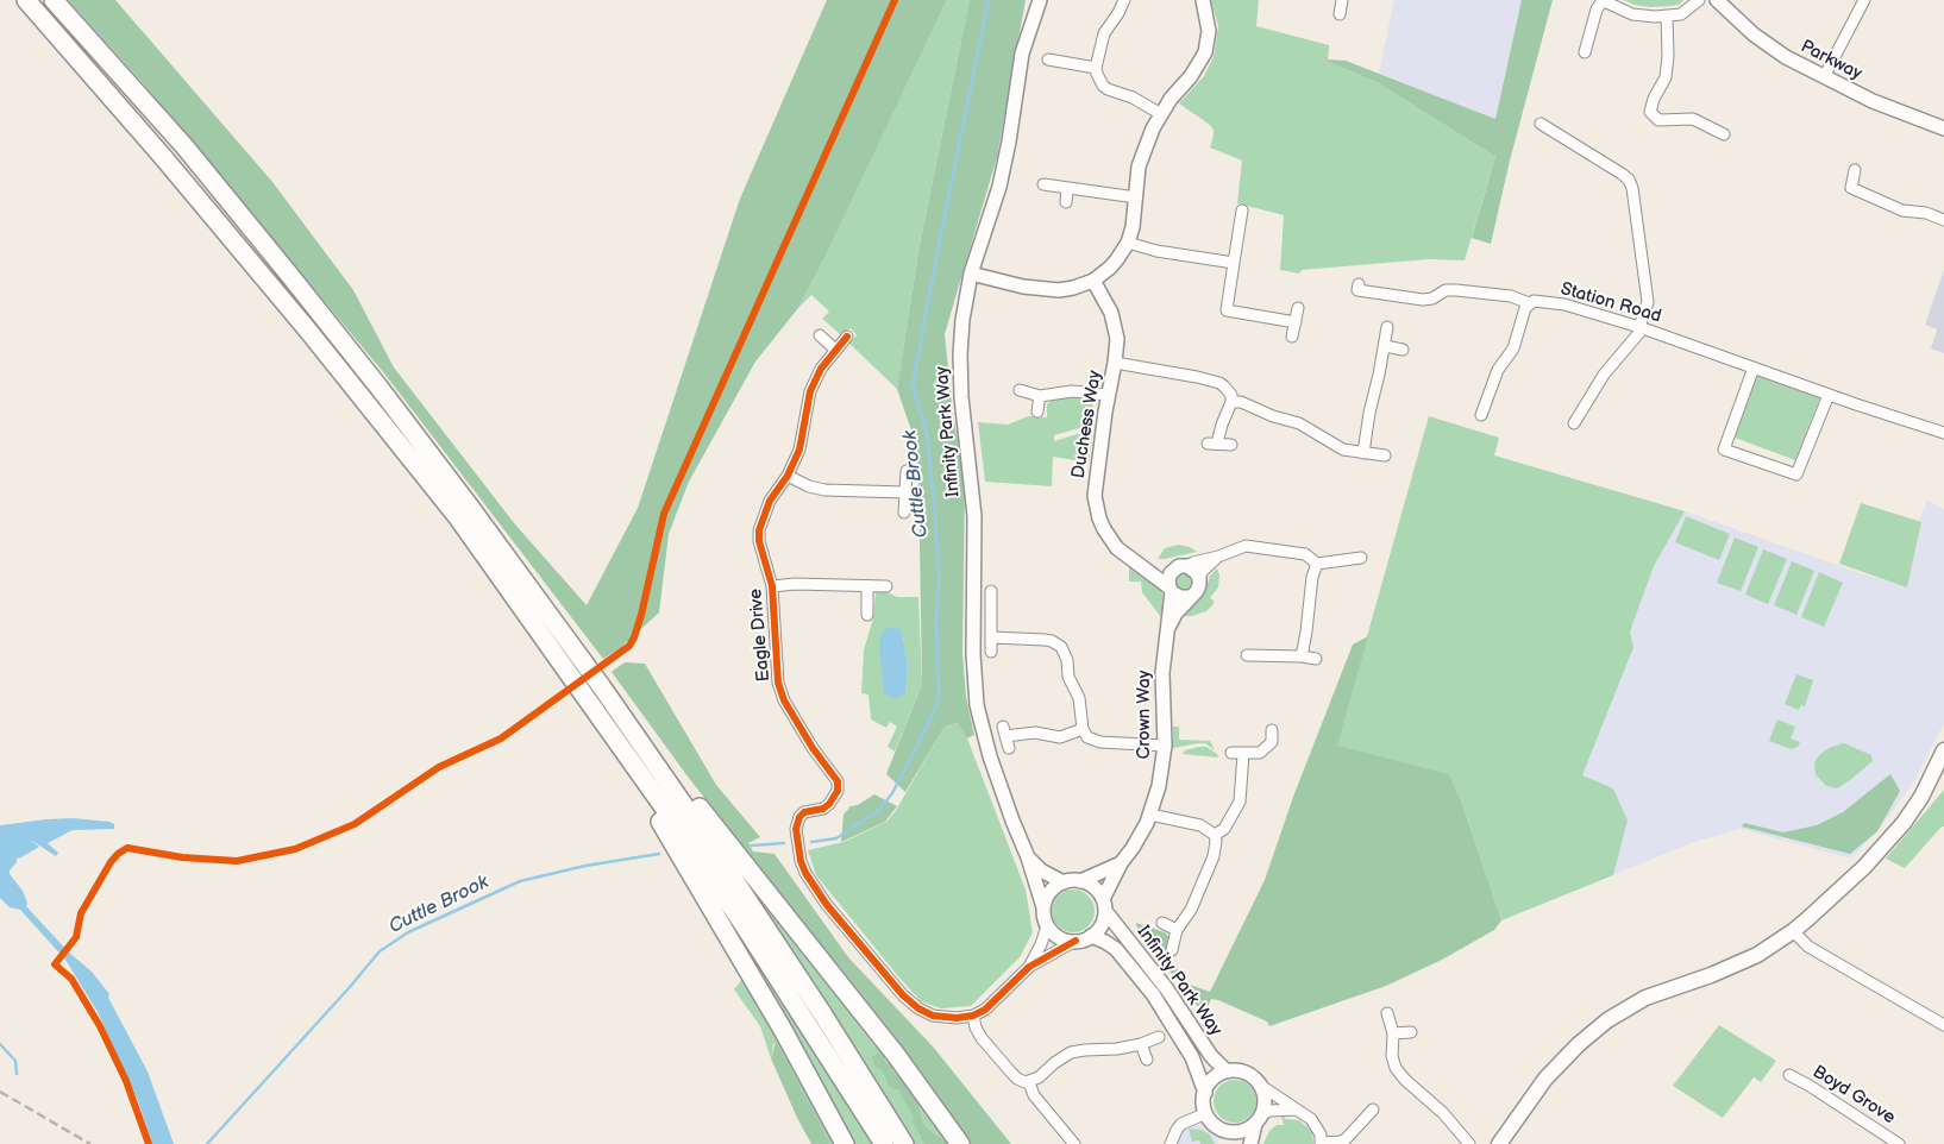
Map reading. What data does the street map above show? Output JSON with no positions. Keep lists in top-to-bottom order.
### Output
{
  "streets": {
    "street": [
      "Parkway",
      "Station Road",
      "Duchess Way",
      "Infinity Park Way",
      "Eagle Drive",
      "Crown Way",
      "Boyd Grove"
    ]
  },
  "crossings": [
    ["Duchess Way", "Crown Way"],
    ["Infinity Park Way", "Crown Way"]
  ],
  "water": ["Cuttle Brook"]
}
